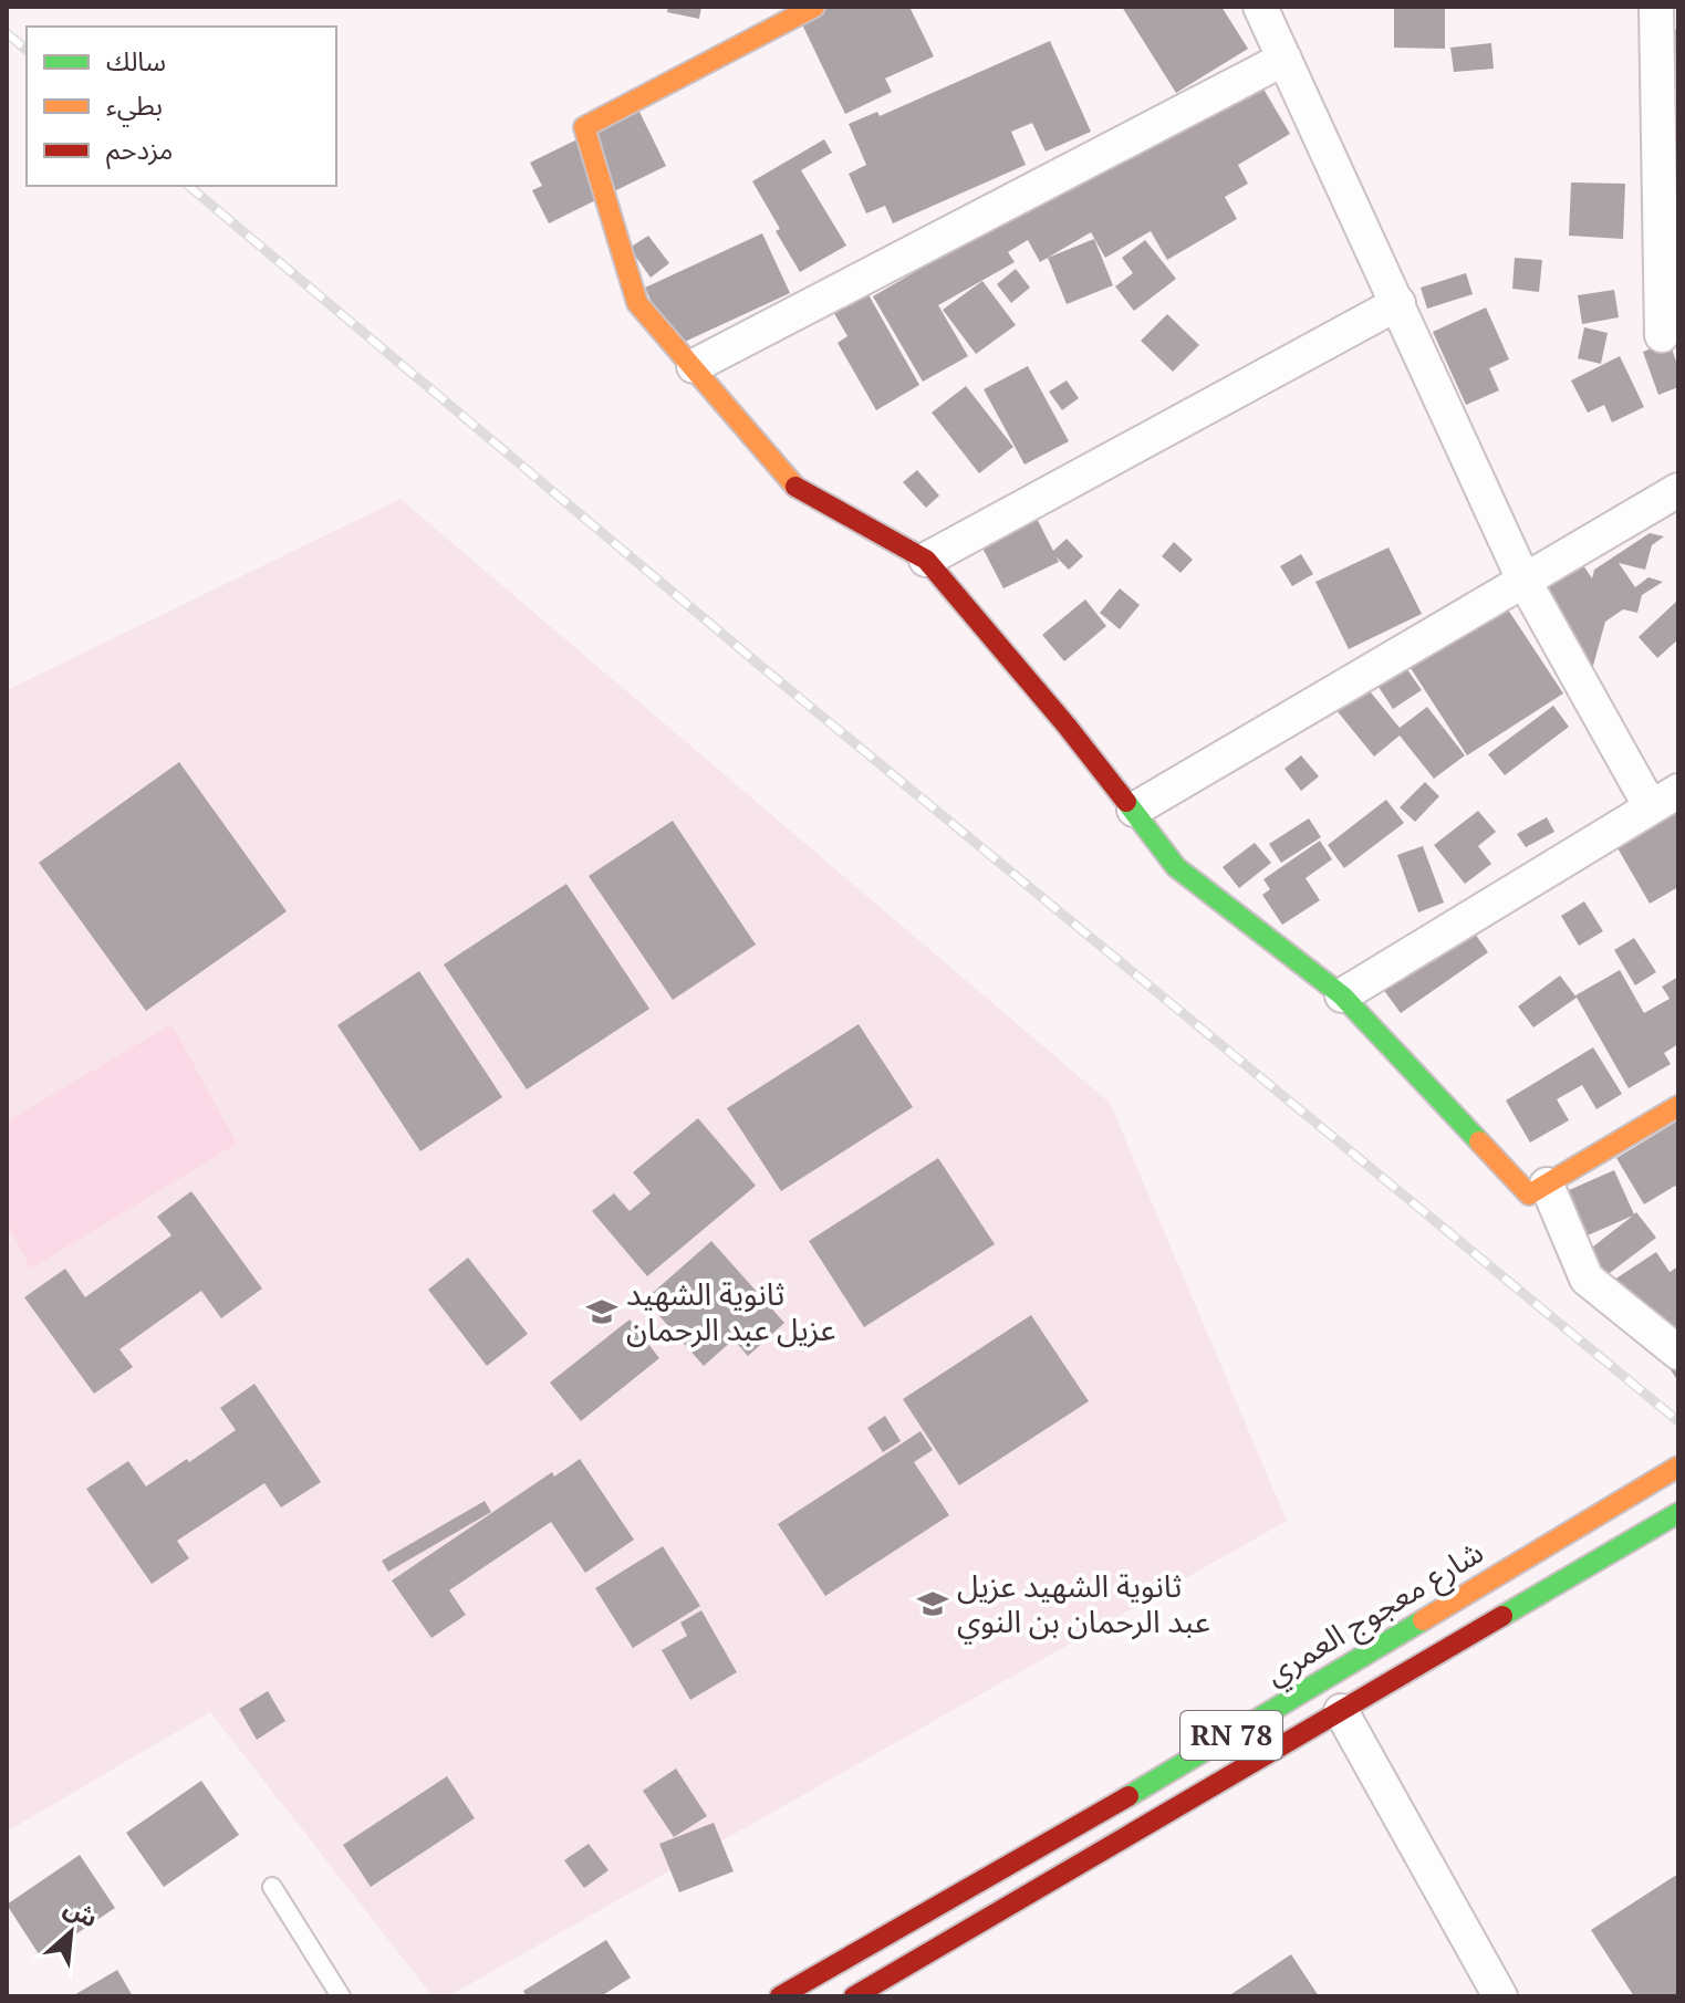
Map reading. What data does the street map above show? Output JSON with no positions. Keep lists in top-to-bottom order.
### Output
{
  "streets": {
    "main road": ["شارع معجوج العمري", "RN 78"]
  },
  "places": {
    "school or university": ["ثانوية الشهيد عزيل عبد الرحمان", "ثانوية الشهيد عزيل عبد الرحمان بن النوي"]
  },
  "legend": ["سالك", "بطيء", "مزدحم"],
  "north": "top right"
}
